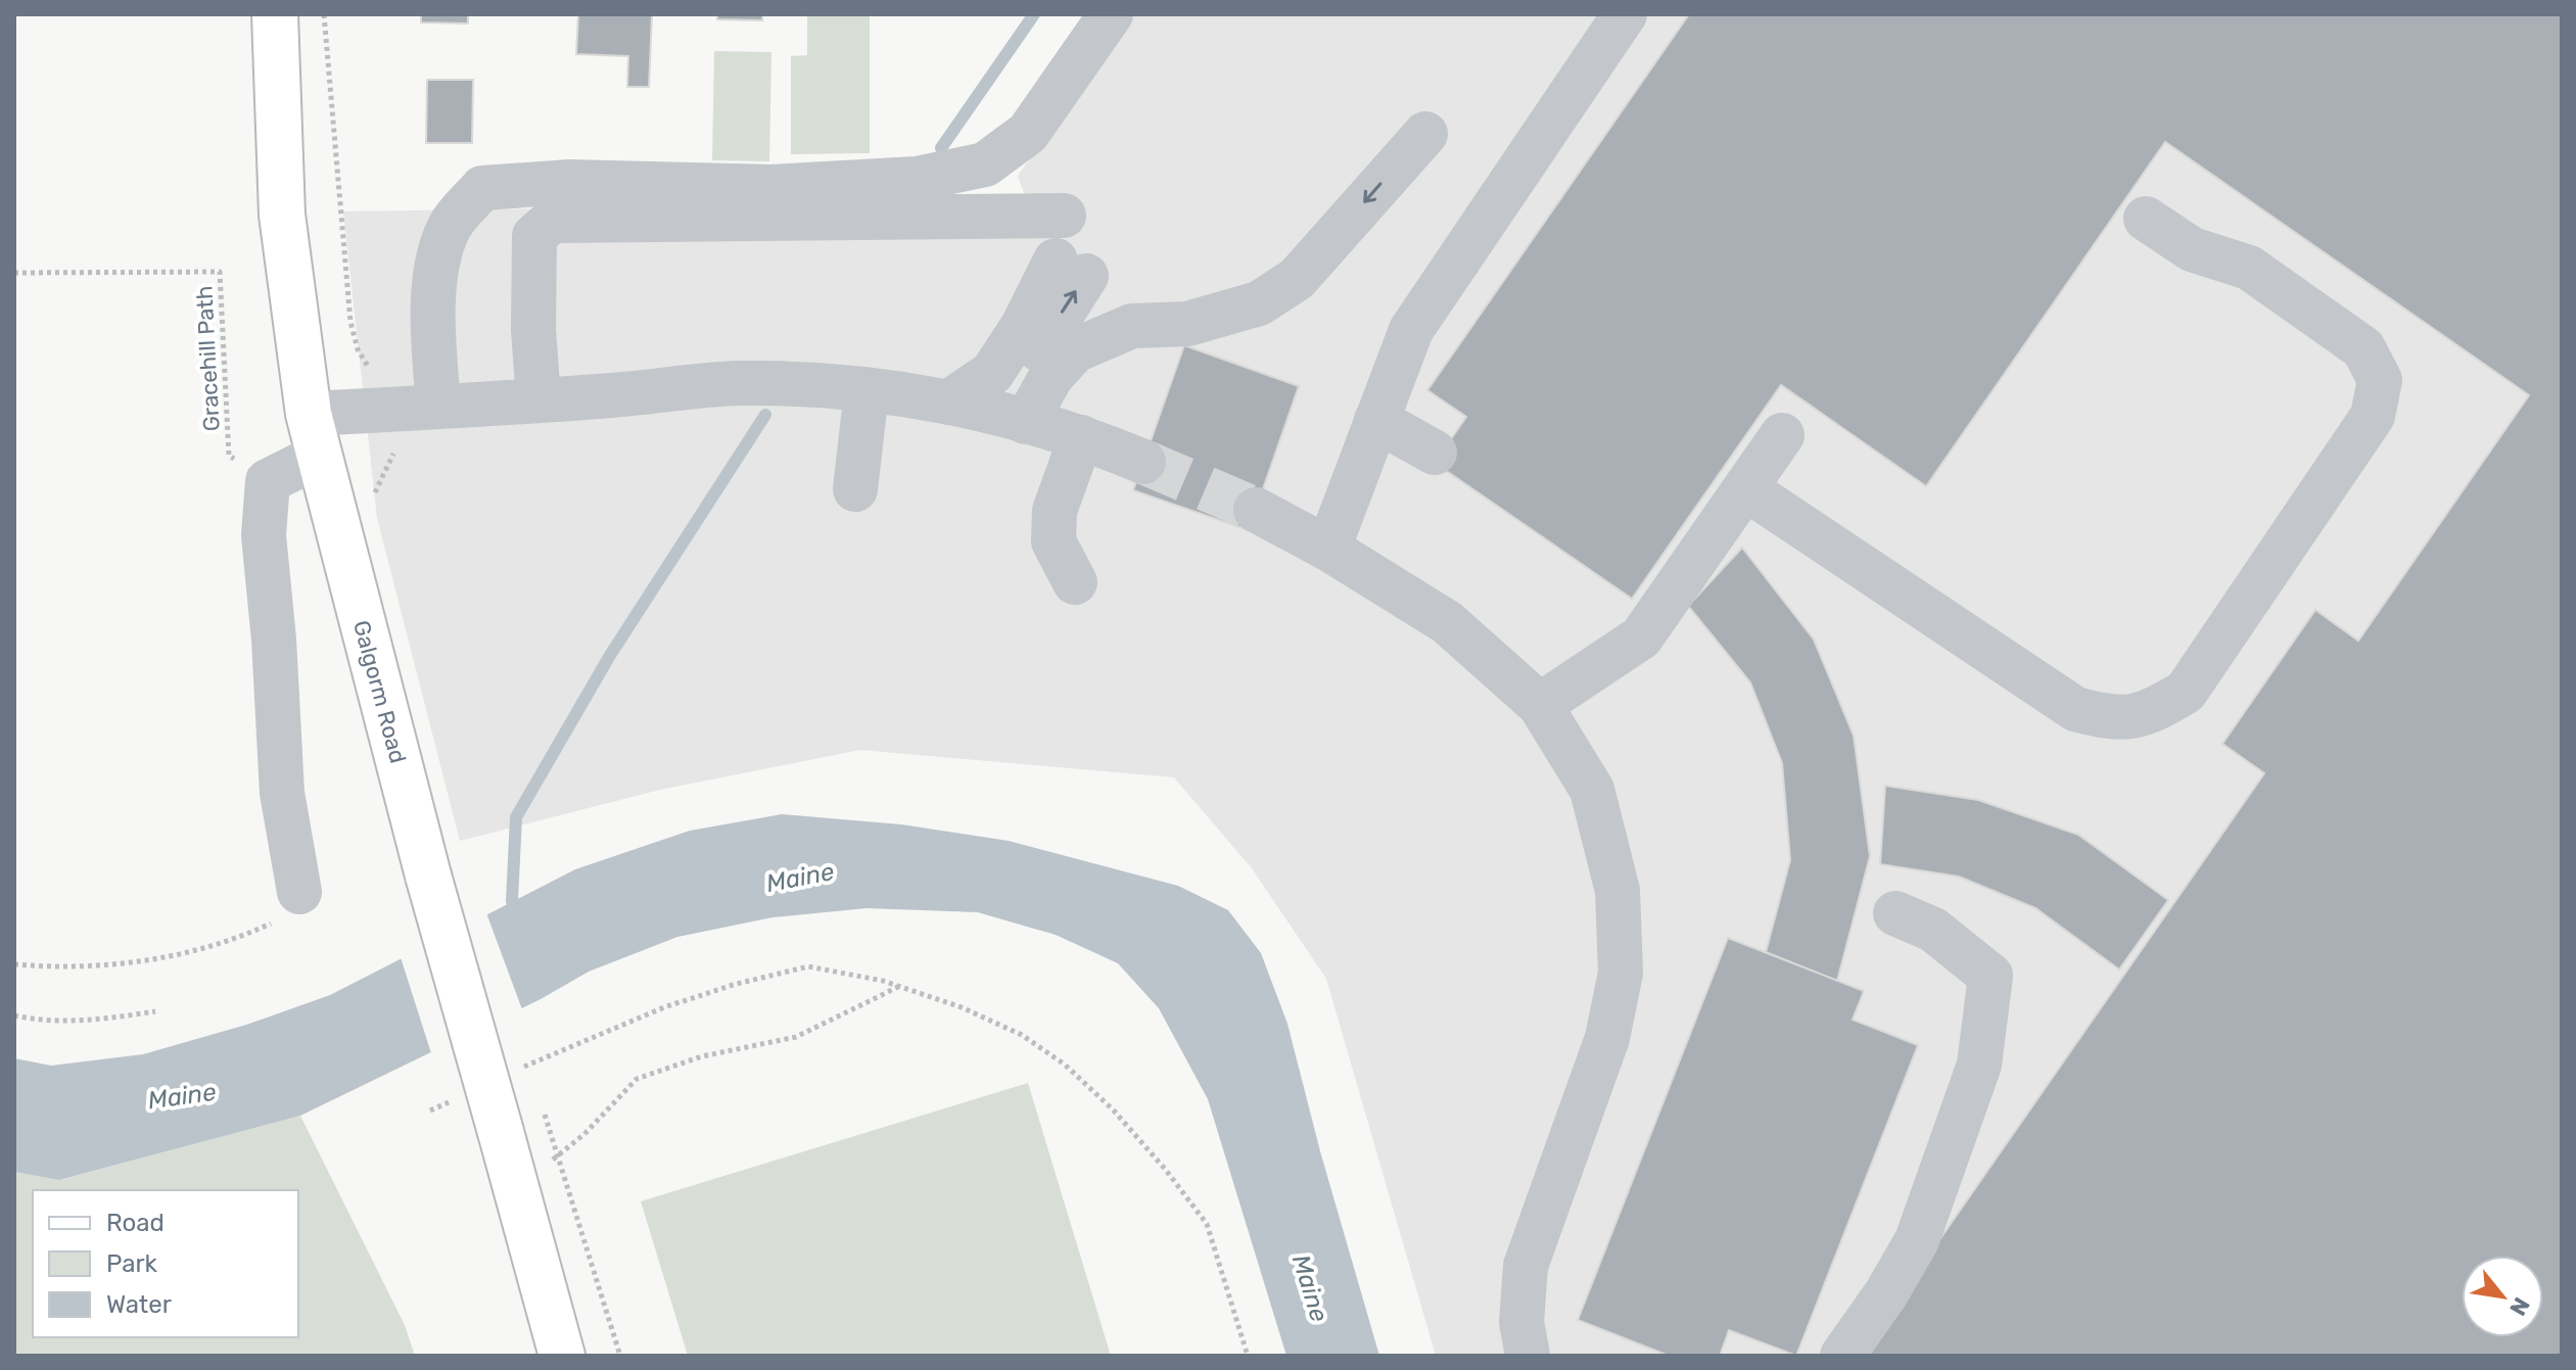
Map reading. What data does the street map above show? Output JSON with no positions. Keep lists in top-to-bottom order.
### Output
{
  "streets": {
    "main road": ["Galgorm Road"],
    "path": ["Gracehill Path"]
  },
  "water": ["Maine"],
  "legend": ["Road", "Park", "Water"],
  "north": "bottom right"
}
